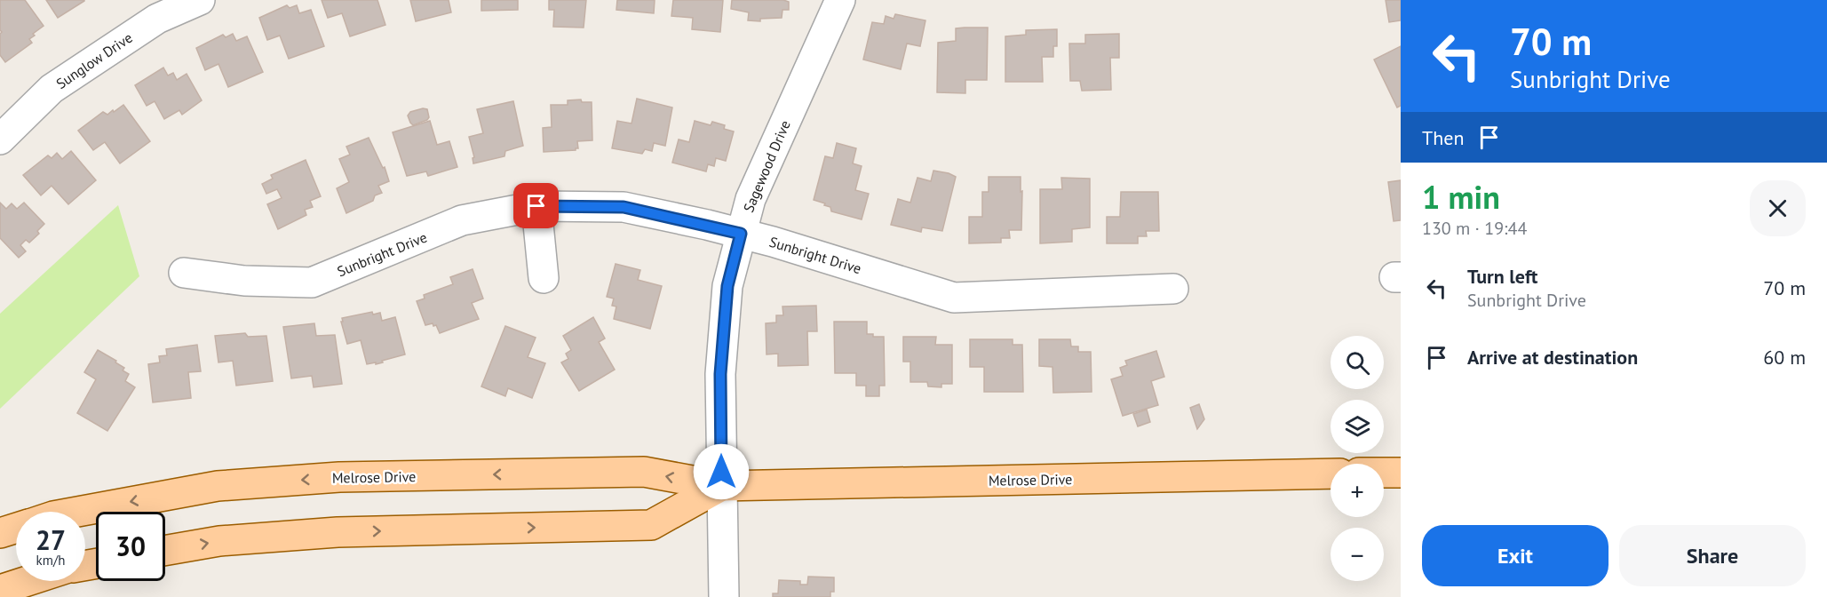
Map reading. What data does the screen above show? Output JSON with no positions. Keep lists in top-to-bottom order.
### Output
{
  "streets": {
    "main road": ["Melrose Drive"],
    "street": ["Sunglow Drive", "Sagewood Drive", "Sunbright Drive"]
  },
  "crossings": [
    ["Sagewood Drive", "Sunbright Drive"],
    ["Sagewood Drive", "Melrose Drive"]
  ],
  "page": {
    "turn": ["70 m", "Sunbright Drive"],
    "then": "Then",
    "heading": ["1 min", "130 m · 19:44"],
    "list": [
      {
        "name": "Turn left",
        "note": "Sunbright Drive",
        "value": "70 m"
      },
      {
        "name": "Arrive at destination",
        "value": "60 m"
      }
    ],
    "map_buttons": ["+", "−"],
    "speed": "27 km/h",
    "limit": "30",
    "buttons": ["Exit", "Share"]
  }
}
